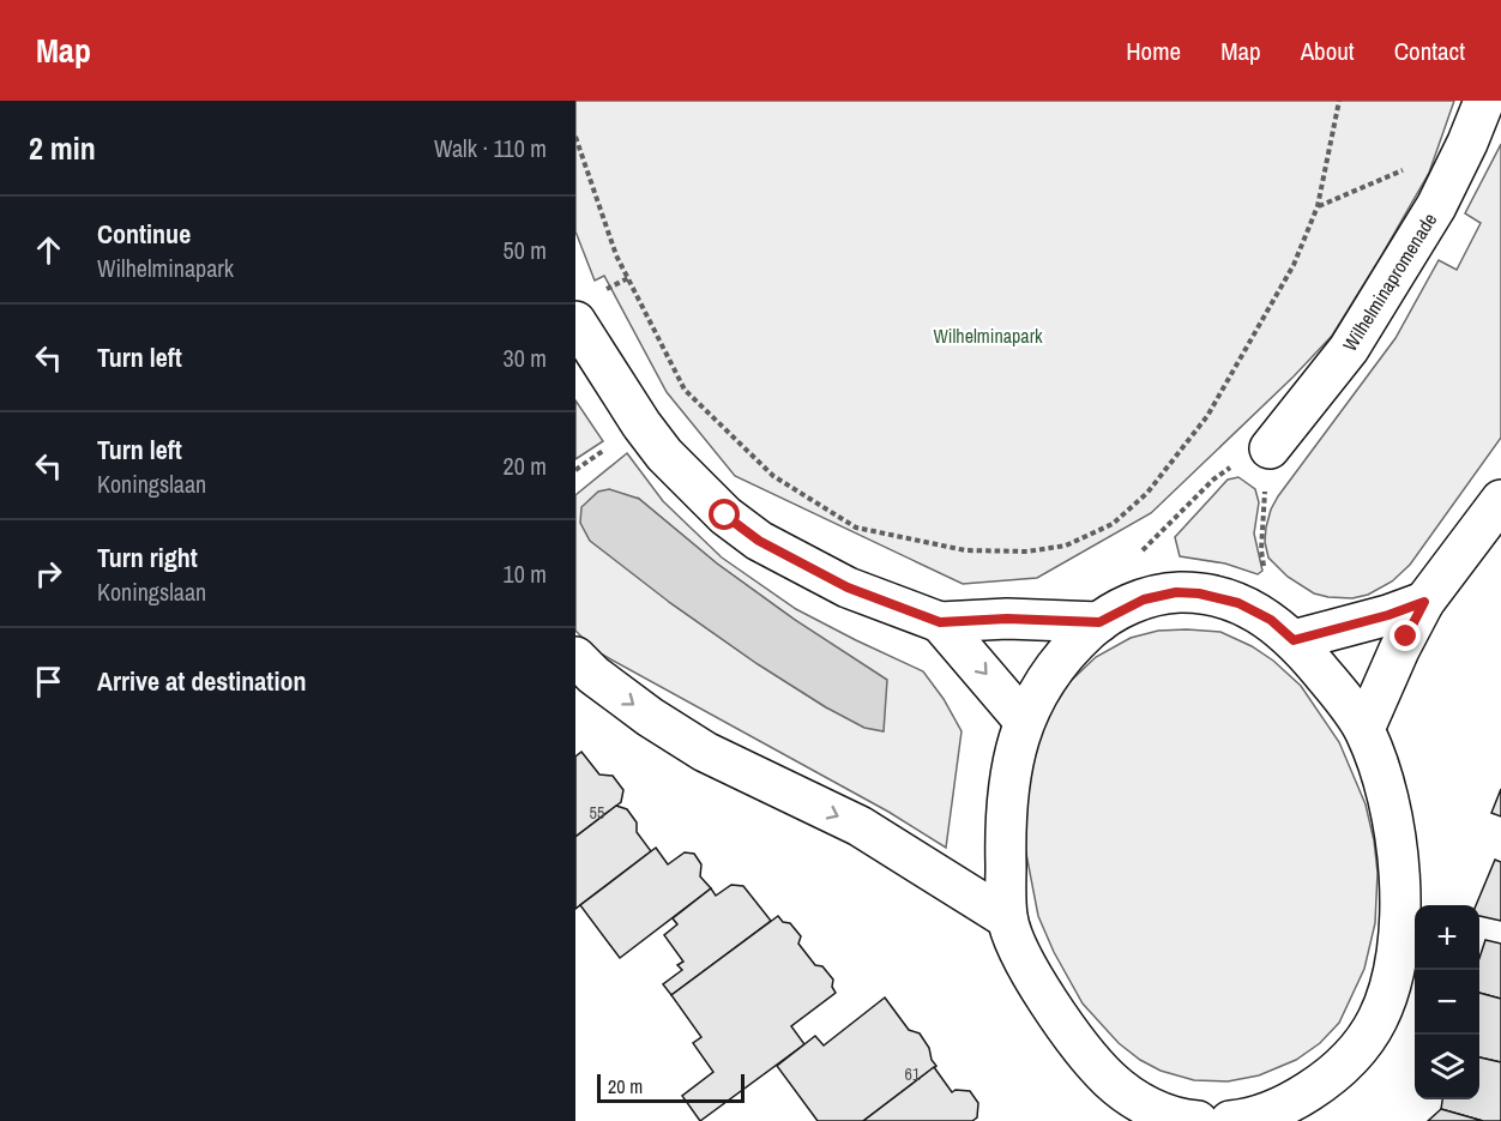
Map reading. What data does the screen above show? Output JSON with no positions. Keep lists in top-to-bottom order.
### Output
{
  "streets": {
    "street": ["Wilhelminapromenade"]
  },
  "parks": ["Wilhelminapark"],
  "house_numbers": ["55", "61"],
  "scale_bar": "20 m",
  "page": {
    "header": "Map",
    "nav": [
      "Home",
      "Map",
      "About",
      "Contact"
    ],
    "heading": ["2 min", "Walk · 110 m"],
    "list": [
      ["Continue", "Wilhelminapark", "50 m"],
      ["Turn left", "30 m"],
      ["Turn left", "Koningslaan", "20 m"],
      ["Turn right", "Koningslaan", "10 m"],
      "Arrive at destination"
    ],
    "map_buttons": ["+", "−"],
    "scale": "20 m"
  }
}
